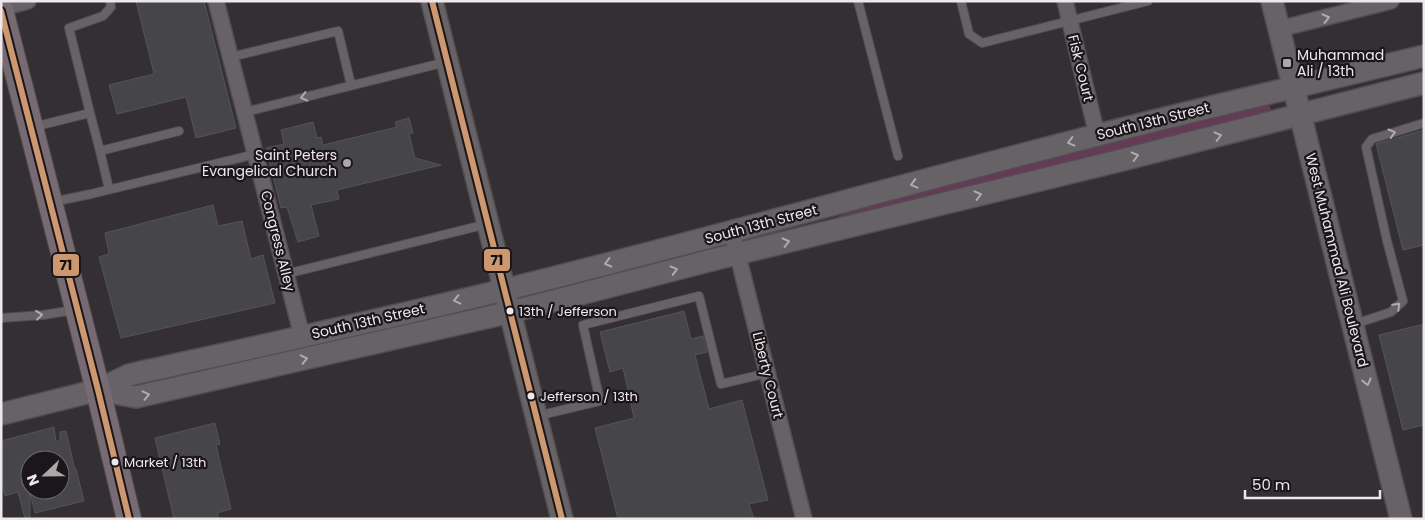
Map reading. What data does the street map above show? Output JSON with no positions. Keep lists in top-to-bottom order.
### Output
{
  "streets": {
    "street": [
      "Fisk Court",
      "South 13th Street",
      "Congress Alley",
      "West Muhammad Ali Boulevard",
      "Liberty Court"
    ]
  },
  "crossings": [
    ["Fisk Court", "South 13th Street"],
    ["South 13th Street", "Congress Alley"],
    ["South 13th Street", "West Muhammad Ali Boulevard"],
    ["South 13th Street", "Liberty Court"]
  ],
  "one_way": ["West Muhammad Ali Boulevard"],
  "places": {
    "transit": ["Muhammad Ali / 13th"],
    "other": [
      "Saint Peters Evangelical Church",
      "13th / Jefferson",
      "Jefferson / 13th",
      "Market / 13th"
    ]
  },
  "lines": ["transit line 71"],
  "scale_bar": "50 m",
  "north": "left"
}
